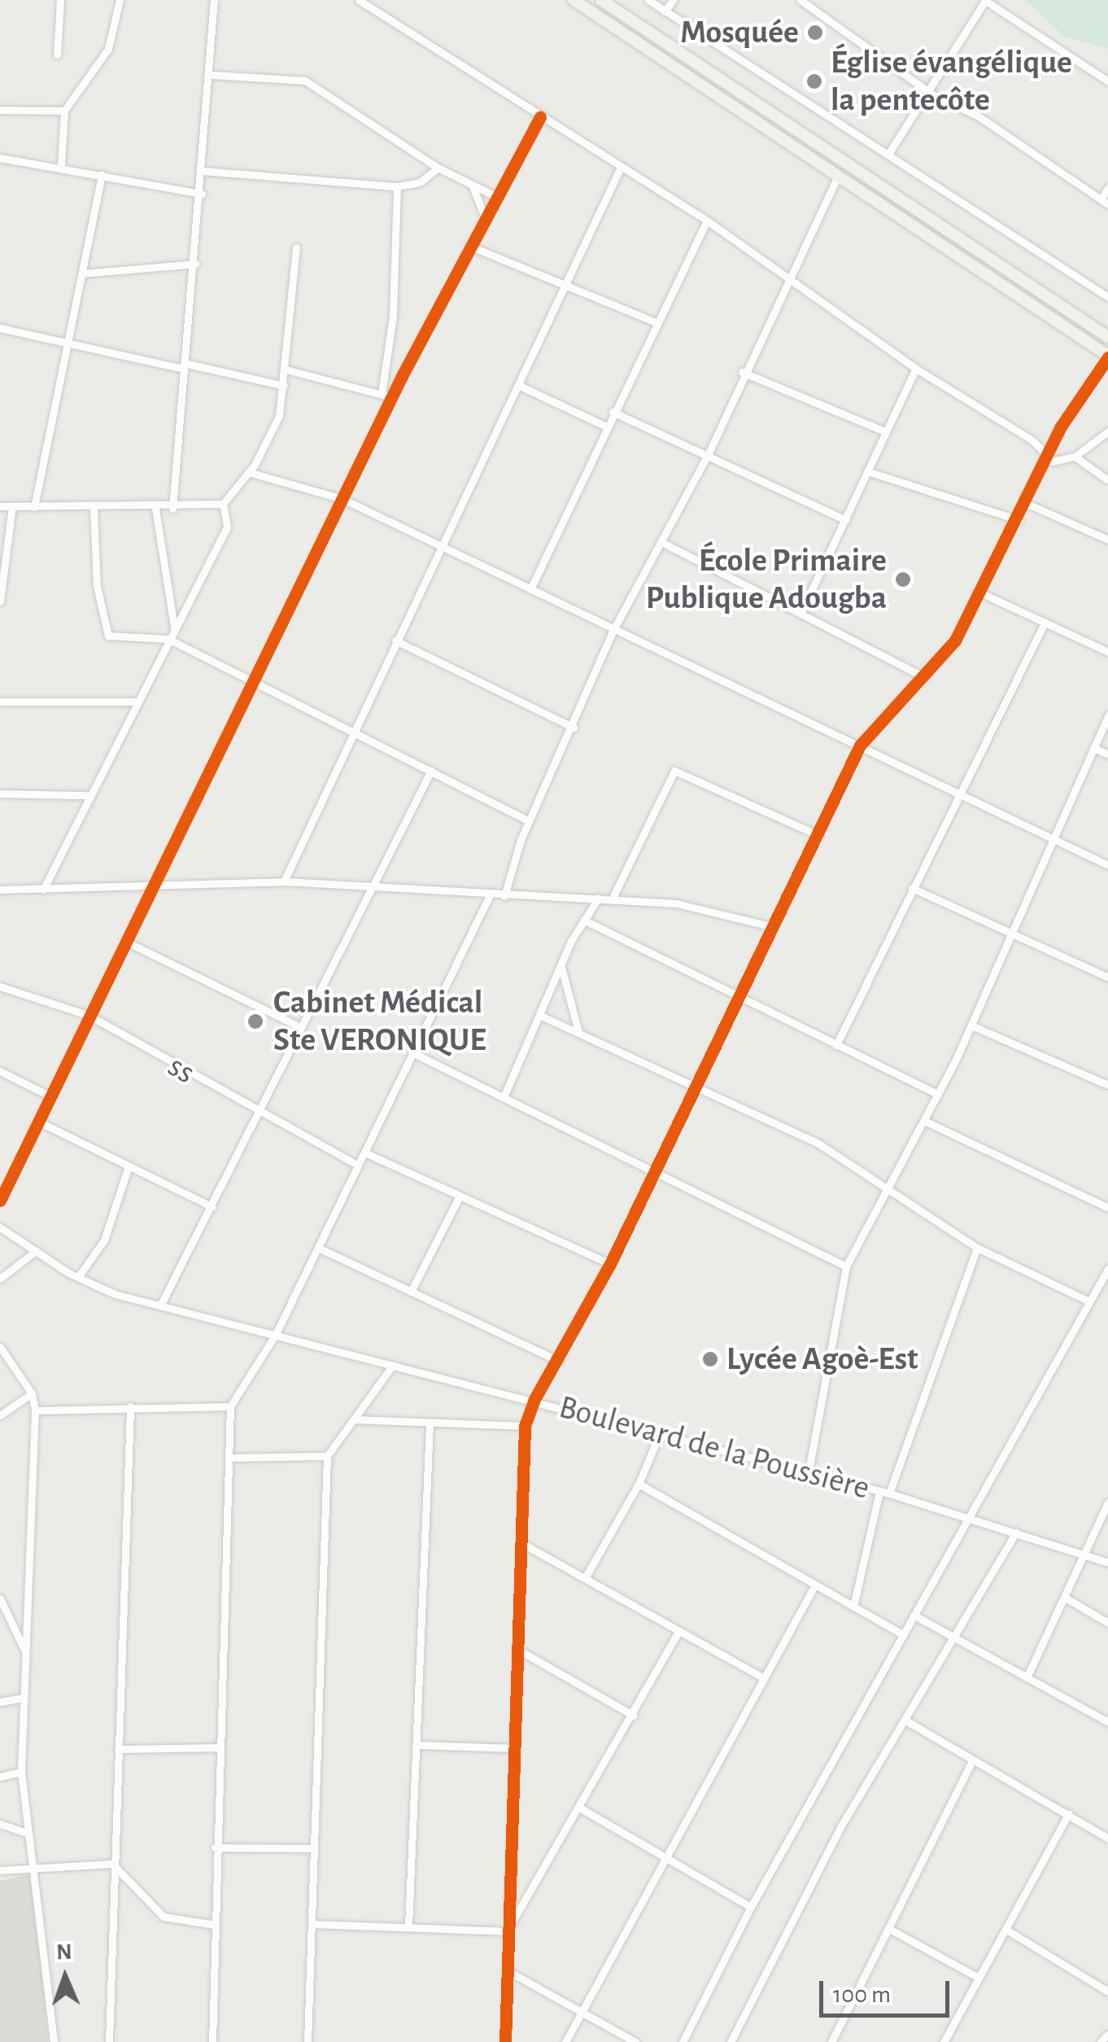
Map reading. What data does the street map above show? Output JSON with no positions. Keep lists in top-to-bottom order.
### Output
{
  "streets": {
    "street": ["ss", "Boulevard de la Poussière"]
  },
  "places": [
    "Mosquée",
    "Église évangélique la pentecôte",
    "École Primaire Publique Adougba",
    "Cabinet Médical Ste VERONIQUE",
    "Lycée Agoè-Est"
  ],
  "scale_bar": "100 m",
  "north": "top"
}
